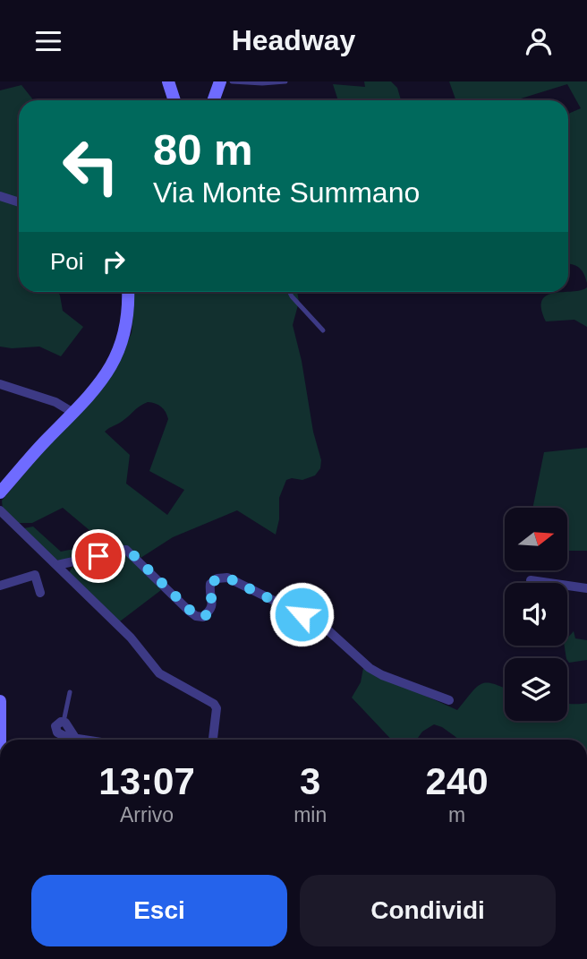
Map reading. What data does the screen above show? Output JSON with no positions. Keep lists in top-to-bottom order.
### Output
{
  "north": "right",
  "page": {
    "header": "Headway",
    "turn": ["80 m", "Via Monte Summano"],
    "then": "Poi",
    "eta": [
      "13:07",
      "Arrivo",
      "3",
      "min",
      "240",
      "m"
    ],
    "buttons": ["Esci", "Condividi"]
  }
}
